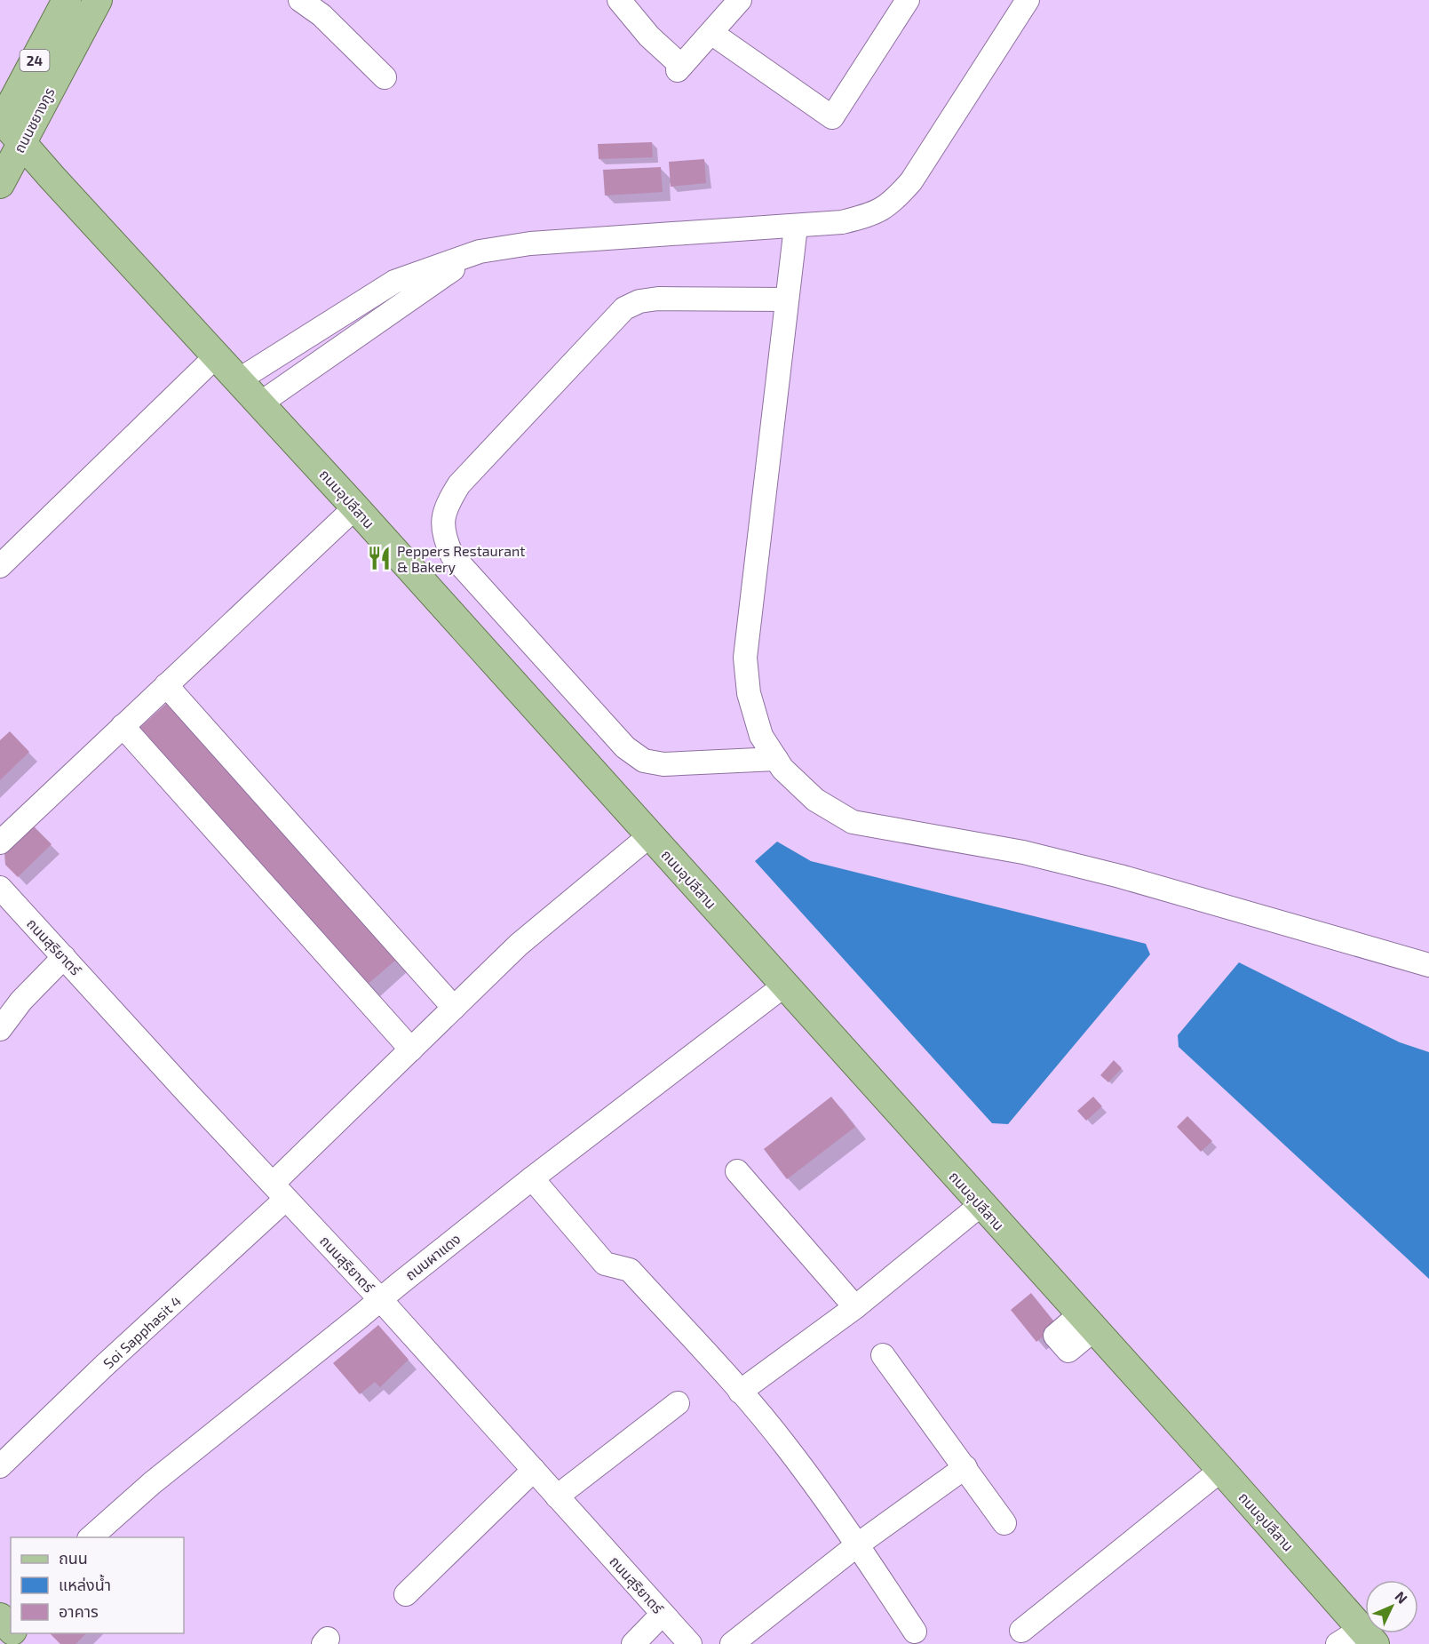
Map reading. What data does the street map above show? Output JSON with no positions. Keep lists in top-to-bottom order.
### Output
{
  "streets": {
    "main road": ["24", "ถนนชยางกูร", "ถนนอุปลีสาน"],
    "street": ["ถนนสุริยาตร์", "ถนนผาแดง", "Soi Sapphasit 4"]
  },
  "crossings": [
    ["ถนนชยางกูร", "ถนนอุปลีสาน"],
    ["ถนนอุปลีสาน", "ถนนผาแดง"],
    ["ถนนอุปลีสาน", "Soi Sapphasit 4"],
    ["ถนนสุริยาตร์", "ถนนผาแดง"],
    ["ถนนสุริยาตร์", "Soi Sapphasit 4"]
  ],
  "places": {
    "restaurant": ["Peppers Restaurant & Bakery"]
  },
  "legend": ["ถนน", "แหล่งน้ำ", "อาคาร"],
  "north": "top right"
}
